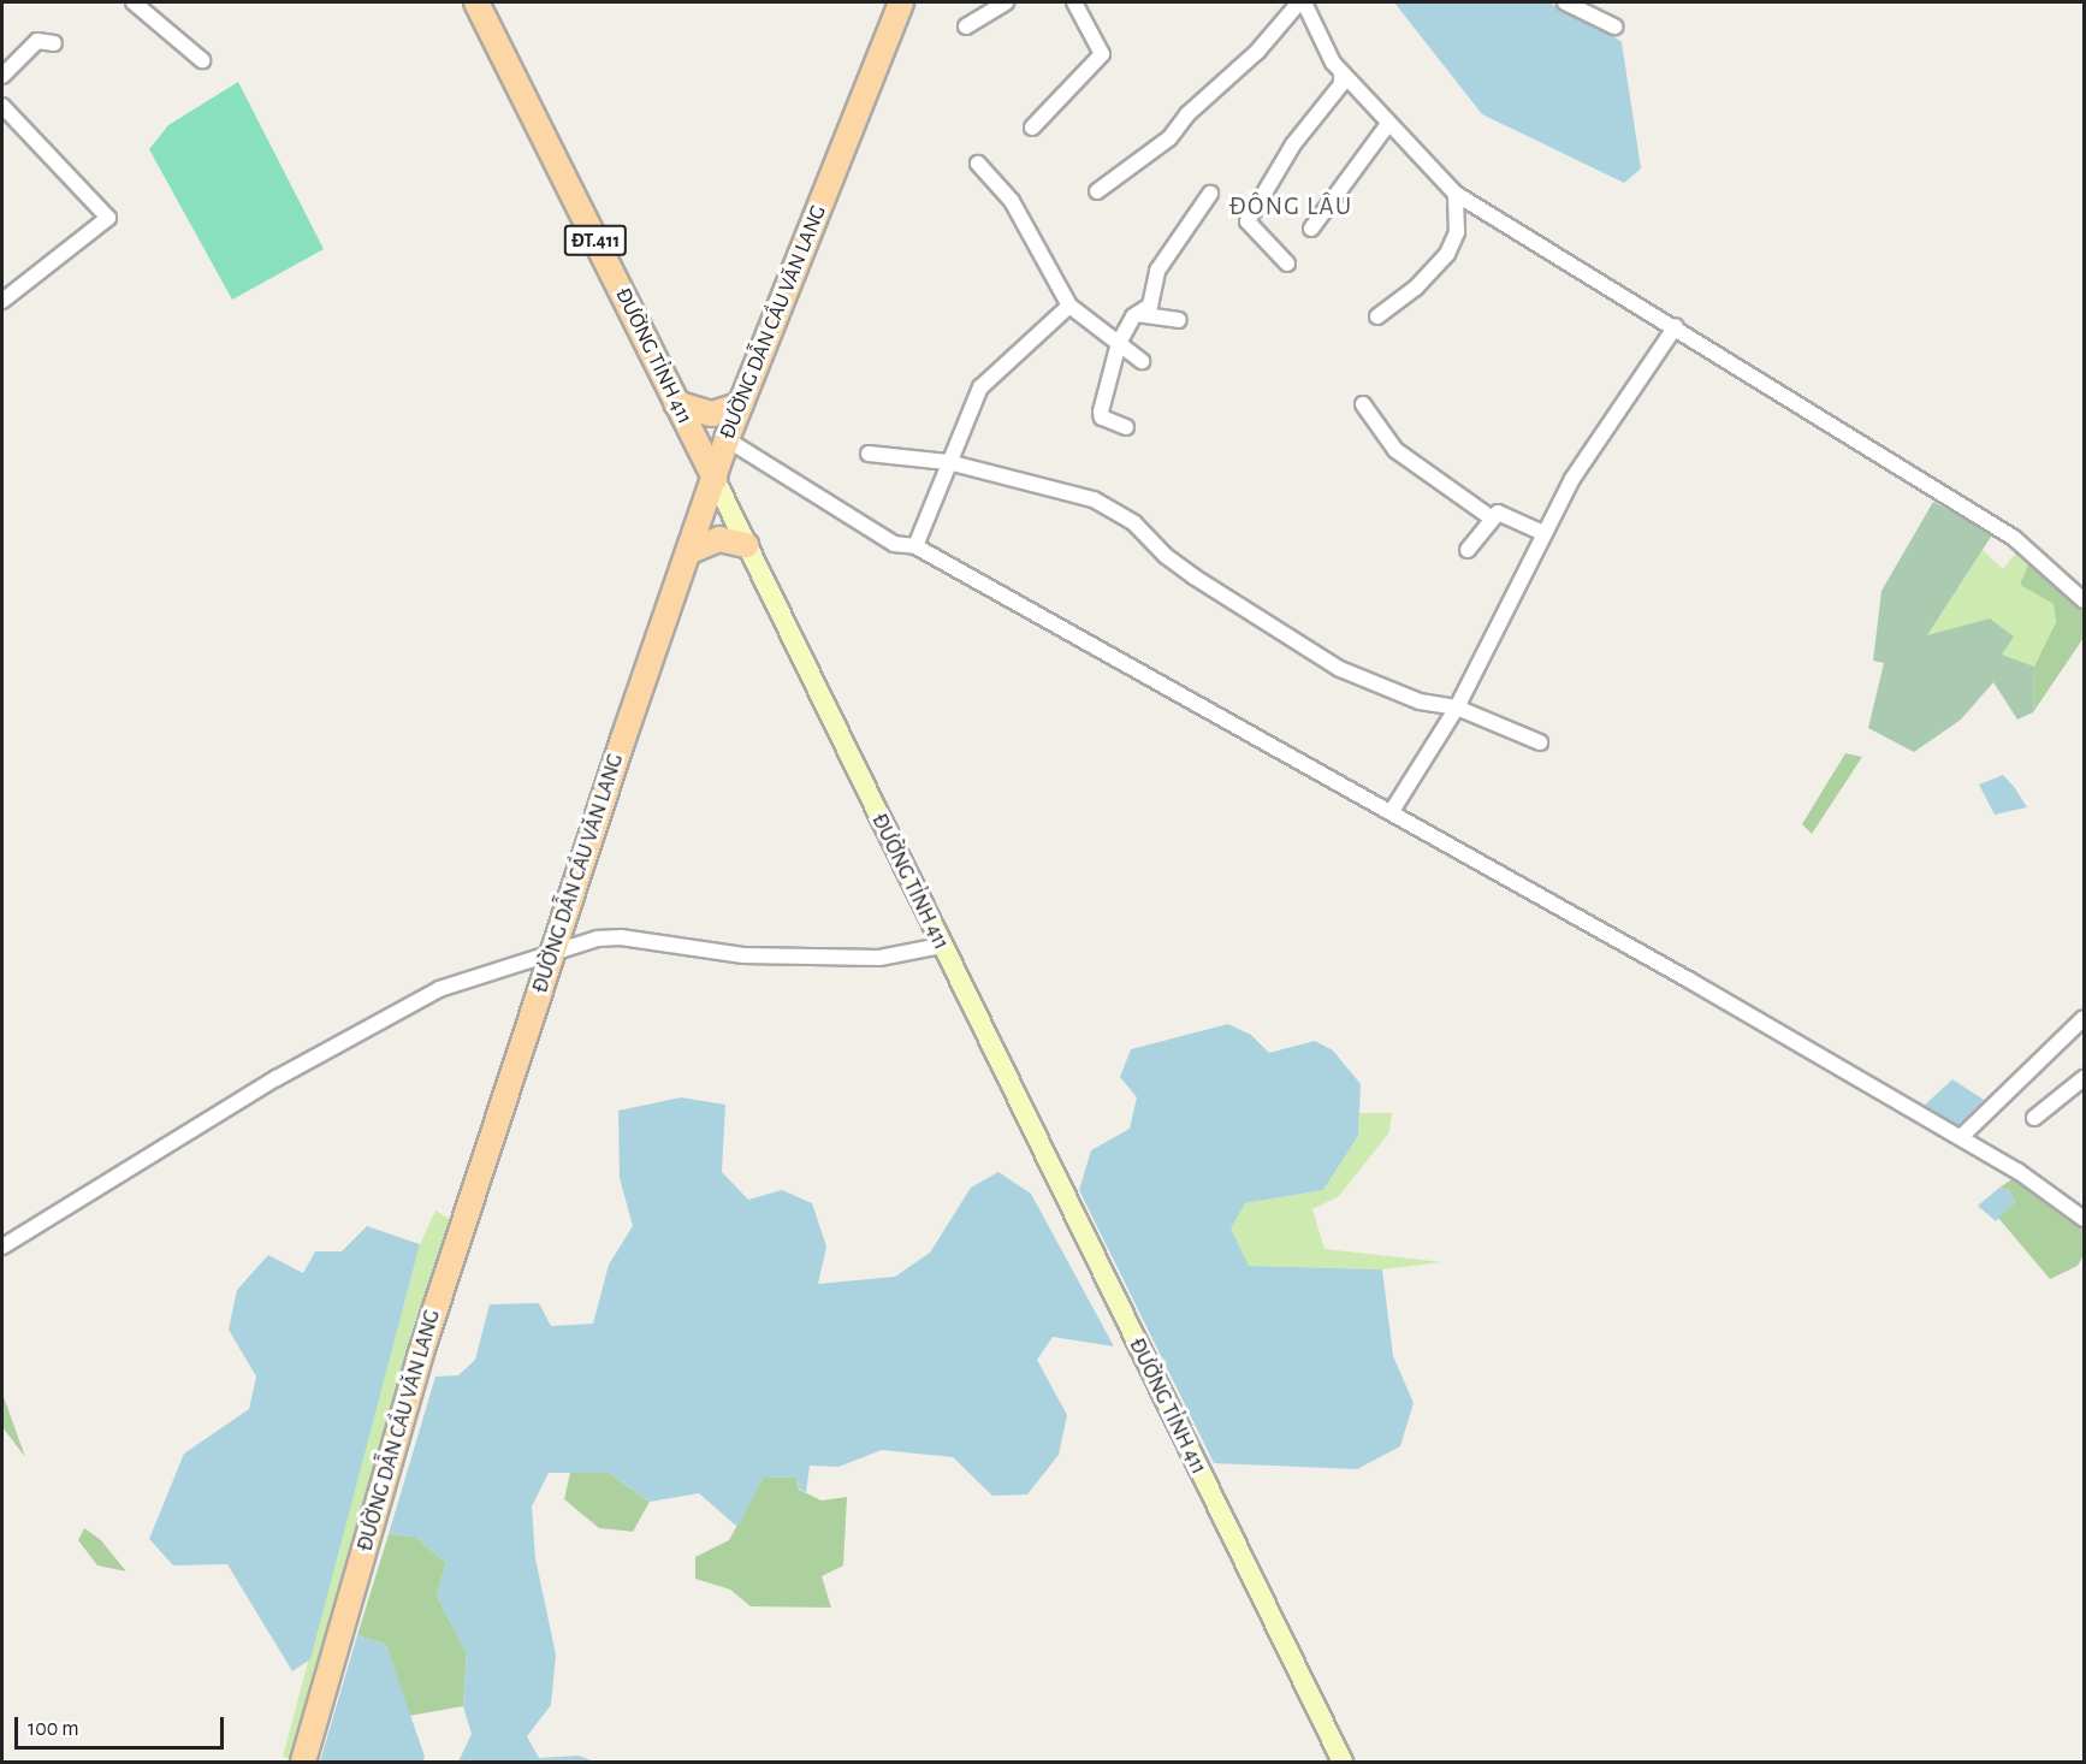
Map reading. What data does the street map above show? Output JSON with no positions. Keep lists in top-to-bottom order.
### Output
{
  "streets": {
    "main road": ["ĐT.411", "ĐƯỜNG DẪN CẦU VĂN LANG", "ĐƯỜNG TỈNH 411"]
  },
  "crossings": [
    ["ĐƯỜNG DẪN CẦU VĂN LANG", "ĐƯỜNG TỈNH 411"]
  ],
  "districts": ["ĐÔNG LÂU"],
  "scale_bar": "100 m"
}
